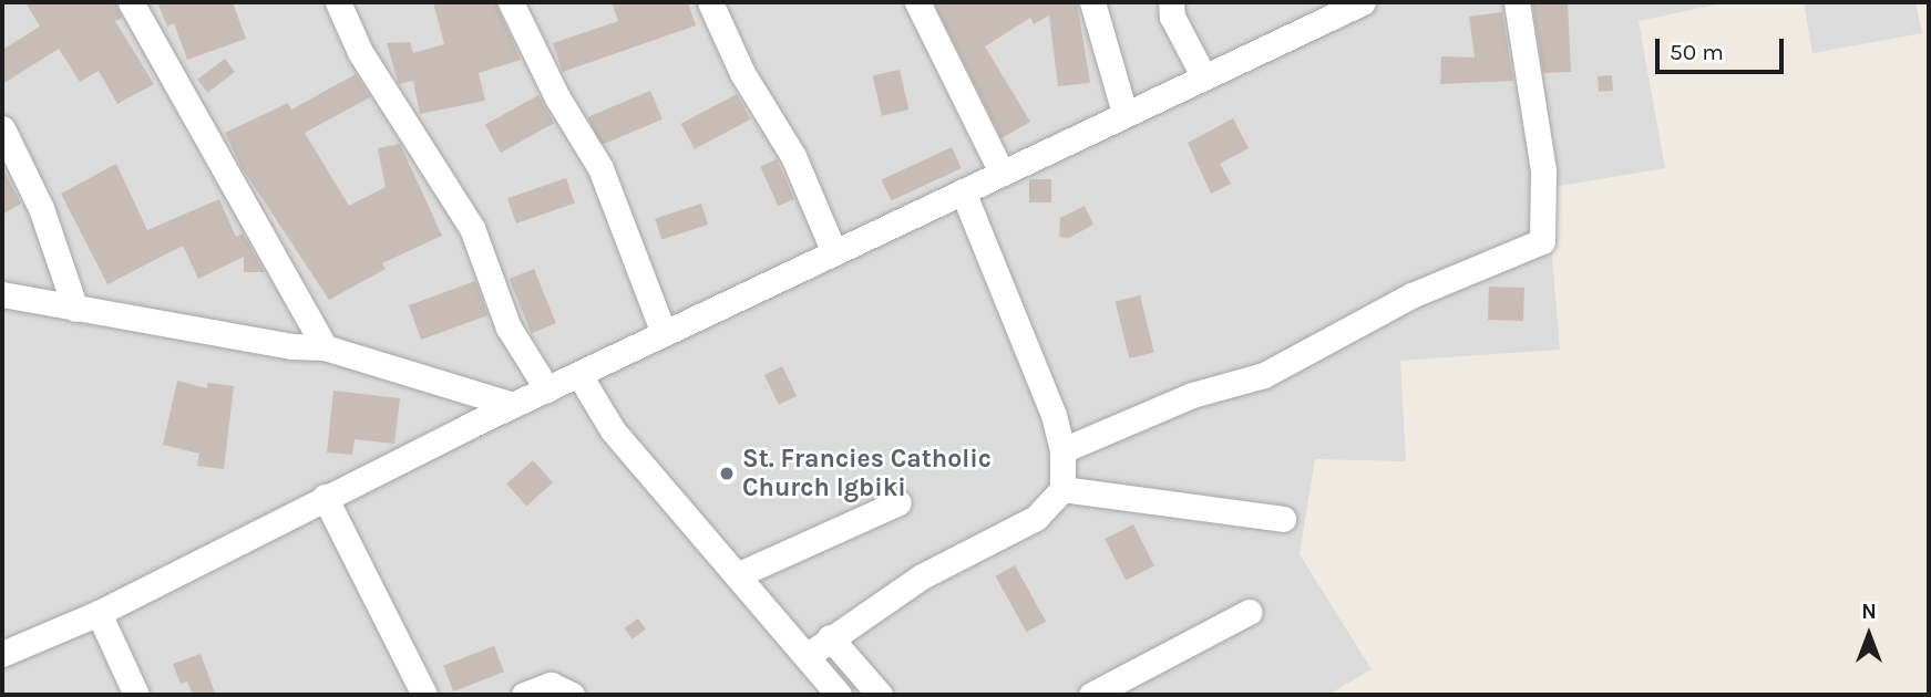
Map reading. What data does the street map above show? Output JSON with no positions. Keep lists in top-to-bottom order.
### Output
{
  "places": ["St. Francies Catholic Church Igbiki"],
  "scale_bar": "50 m",
  "north": "top"
}
